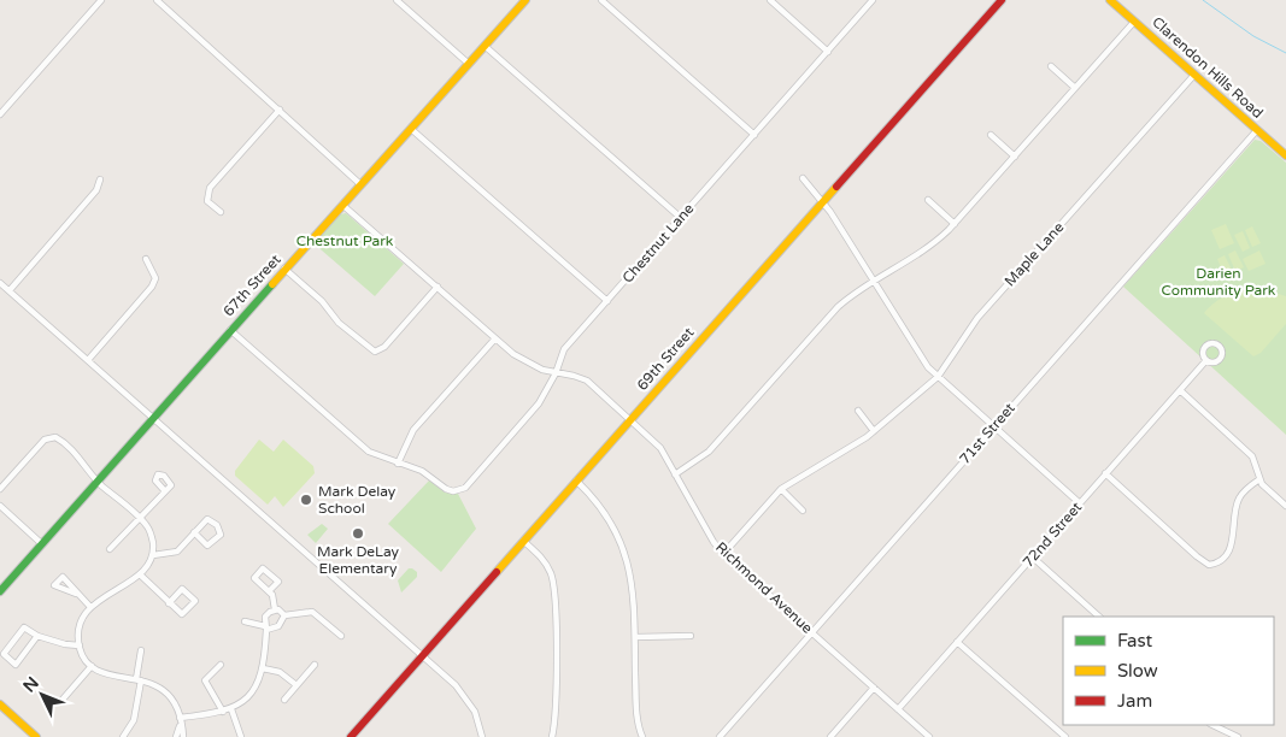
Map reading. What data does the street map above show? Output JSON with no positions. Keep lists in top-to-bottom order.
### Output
{
  "streets": {
    "street": [
      "Clarendon Hills Road",
      "Chestnut Lane",
      "Maple Lane",
      "67th Street",
      "69th Street",
      "71st Street",
      "72nd Street",
      "Richmond Avenue"
    ]
  },
  "crossings": [
    ["Clarendon Hills Road", "Maple Lane"],
    ["Clarendon Hills Road", "71st Street"],
    ["Chestnut Lane", "Richmond Avenue"],
    ["Maple Lane", "Richmond Avenue"],
    ["67th Street", "Richmond Avenue"],
    ["69th Street", "Richmond Avenue"],
    ["71st Street", "Richmond Avenue"],
    ["72nd Street", "Richmond Avenue"]
  ],
  "parks": ["Chestnut Park", "Darien Community Park"],
  "places": ["Mark Delay School", "Mark DeLay Elementary"],
  "legend": ["Fast", "Slow", "Jam"],
  "north": "top left"
}
